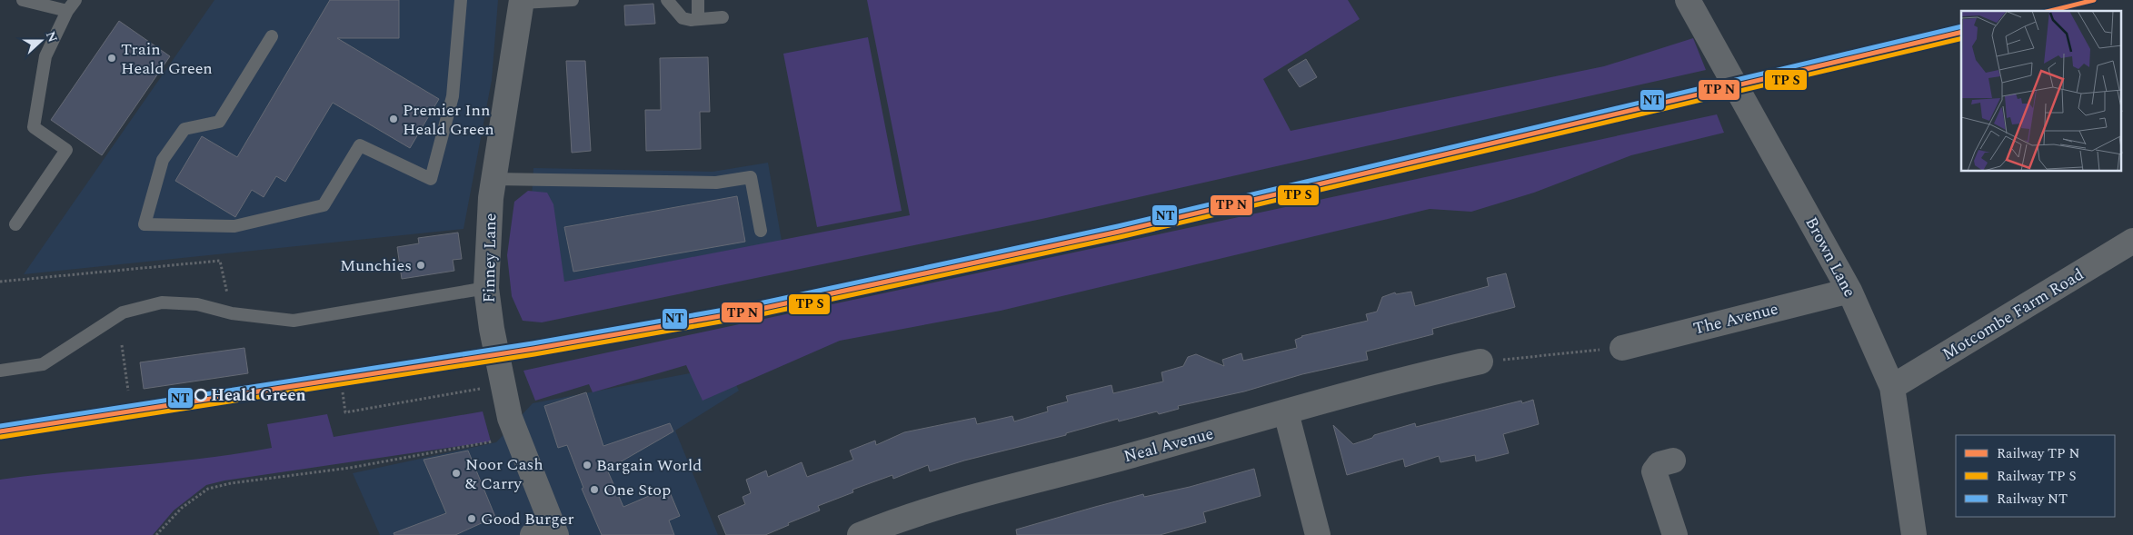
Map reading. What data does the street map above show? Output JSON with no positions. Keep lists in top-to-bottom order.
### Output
{
  "streets": {
    "street": [
      "Brown Lane",
      "Finney Lane",
      "Motcombe Farm Road",
      "The Avenue",
      "Neal Avenue"
    ]
  },
  "crossings": [
    ["Brown Lane", "Motcombe Farm Road"],
    ["Brown Lane", "The Avenue"]
  ],
  "places": [
    "Train Heald Green",
    "Premier Inn Heald Green",
    "Munchies",
    "Heald Green",
    "Bargain World",
    "Noor Cash & Carry",
    "One Stop",
    "Good Burger"
  ],
  "lines": ["rail line NT"],
  "legend": ["Railway TP N", "Railway TP S", "Railway NT"],
  "north": "right"
}
